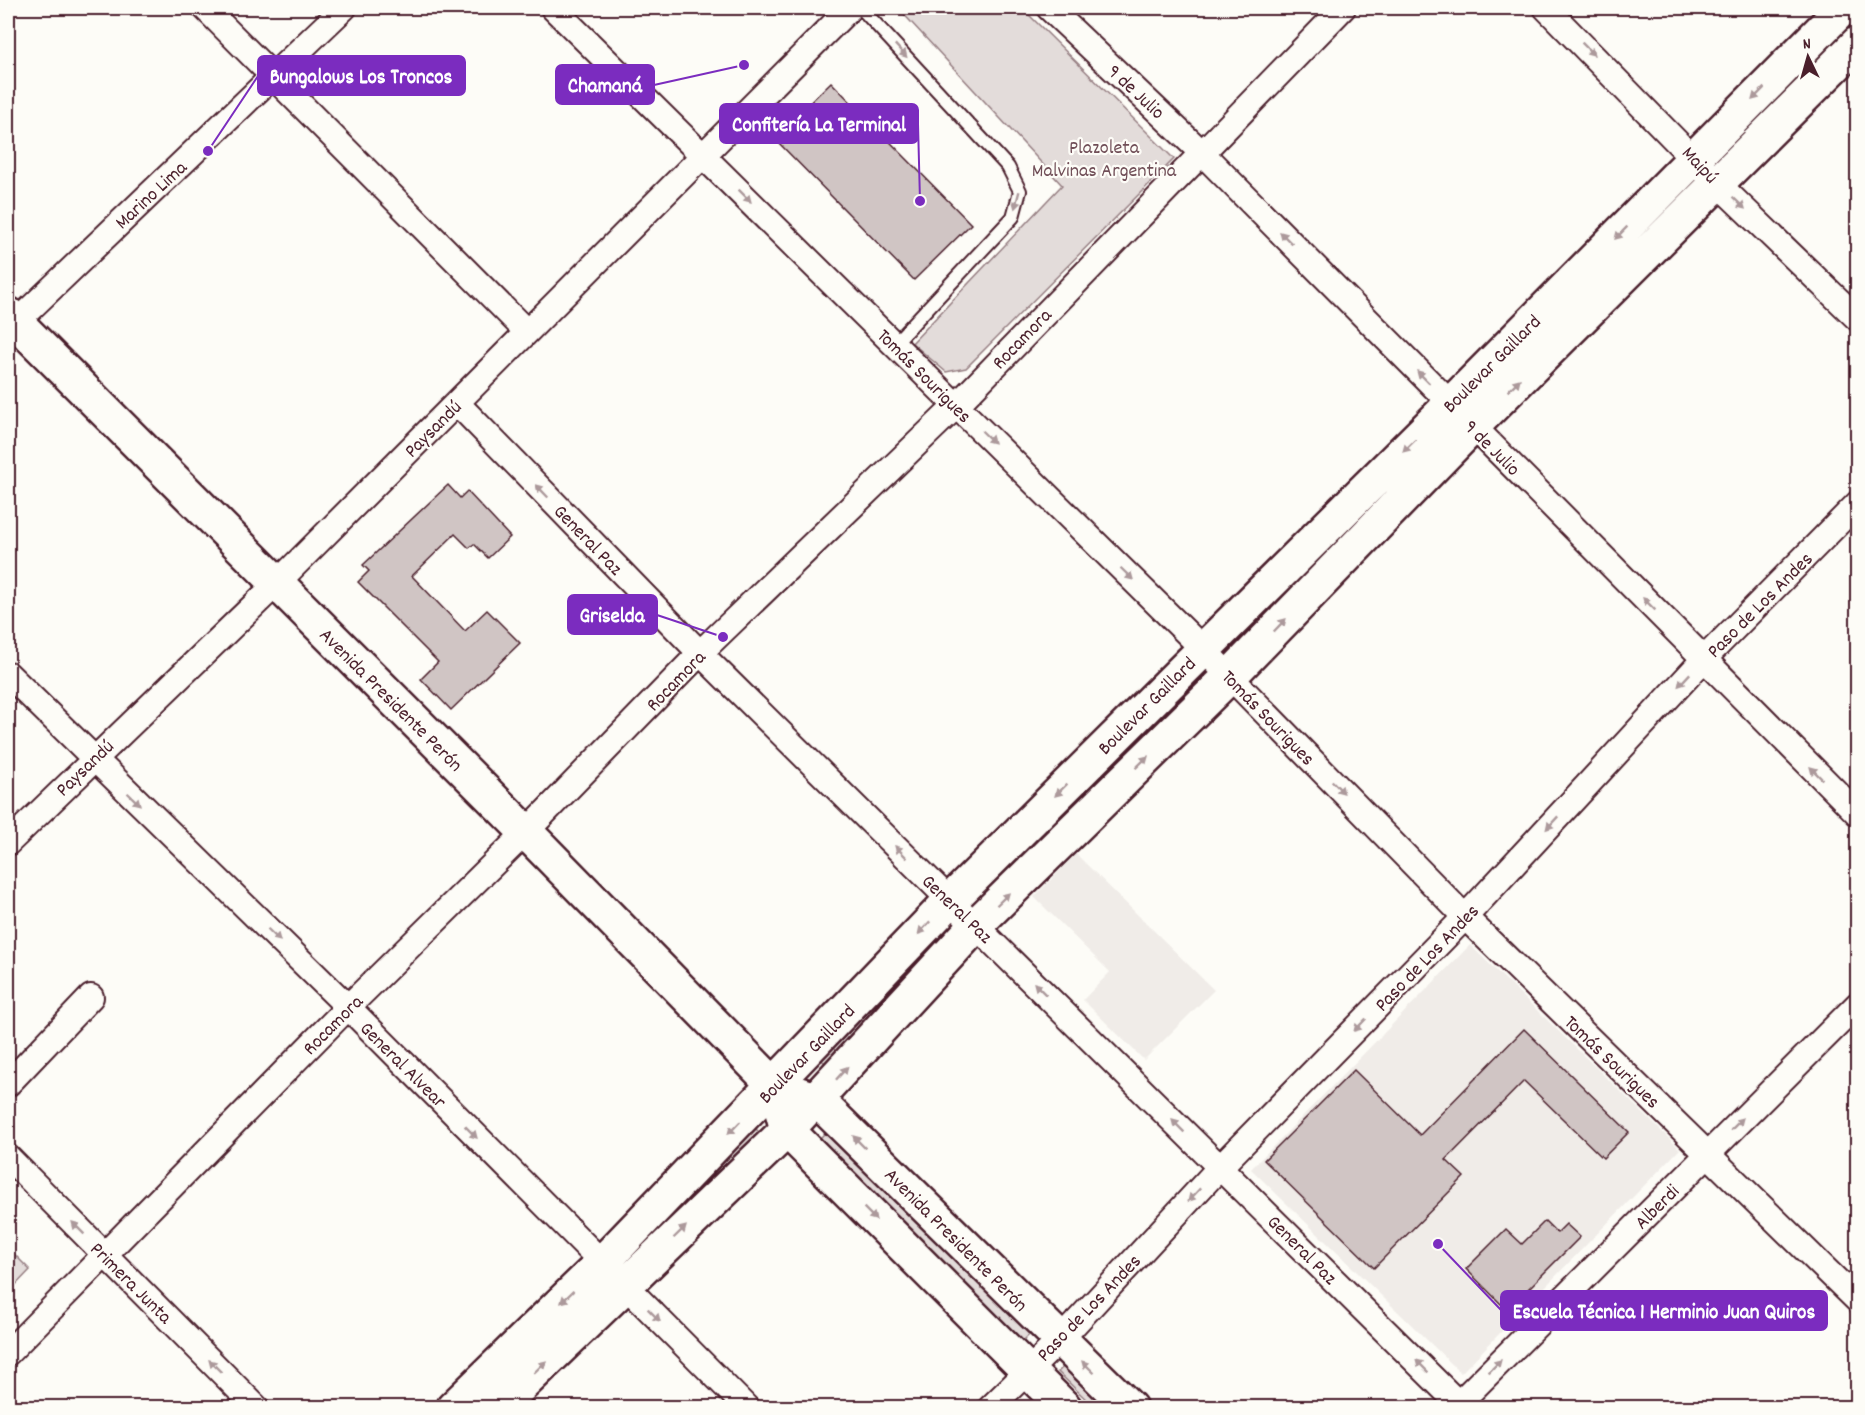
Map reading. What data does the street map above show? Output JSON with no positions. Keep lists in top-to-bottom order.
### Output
{
  "streets": {
    "street": [
      "9 de Julio",
      "Maipú",
      "Marino Lima",
      "Rocamora",
      "Boulevar Gaillard",
      "Tomás Sourigues",
      "Paysandú",
      "General Paz",
      "Paso de Los Andes",
      "Avenida Presidente Perón",
      "General Alvear",
      "Alberdi",
      "Primera Junta"
    ]
  },
  "crossings": [
    ["9 de Julio", "Rocamora"],
    ["9 de Julio", "Boulevar Gaillard"],
    ["9 de Julio", "Paso de Los Andes"],
    ["Maipú", "Boulevar Gaillard"],
    ["Marino Lima", "Avenida Presidente Perón"],
    ["Rocamora", "Tomás Sourigues"],
    ["Rocamora", "General Paz"],
    ["Rocamora", "Avenida Presidente Perón"],
    ["Rocamora", "General Alvear"],
    ["Rocamora", "Primera Junta"],
    ["Boulevar Gaillard", "Tomás Sourigues"],
    ["Boulevar Gaillard", "General Paz"],
    ["Boulevar Gaillard", "Avenida Presidente Perón"],
    ["Boulevar Gaillard", "General Alvear"],
    ["Tomás Sourigues", "Paysandú"],
    ["Tomás Sourigues", "Paso de Los Andes"],
    ["Tomás Sourigues", "Alberdi"],
    ["Paysandú", "General Paz"],
    ["Paysandú", "Avenida Presidente Perón"],
    ["Paysandú", "General Alvear"],
    ["General Paz", "Paso de Los Andes"],
    ["General Paz", "Alberdi"],
    ["Paso de Los Andes", "Avenida Presidente Perón"]
  ],
  "one_way": [
    "9 de Julio",
    "Maipú",
    "Tomás Sourigues",
    "General Paz",
    "Paso de Los Andes",
    "General Alvear",
    "Alberdi",
    "Primera Junta"
  ],
  "parks": ["Plazoleta Malvinas Argentina"],
  "places": [
    "Chamaná",
    "Bungalows Los Troncos",
    "Confitería La Terminal",
    "Griselda",
    "Escuela Técnica 1 Herminio Juan Quiros"
  ],
  "north": "top"
}
